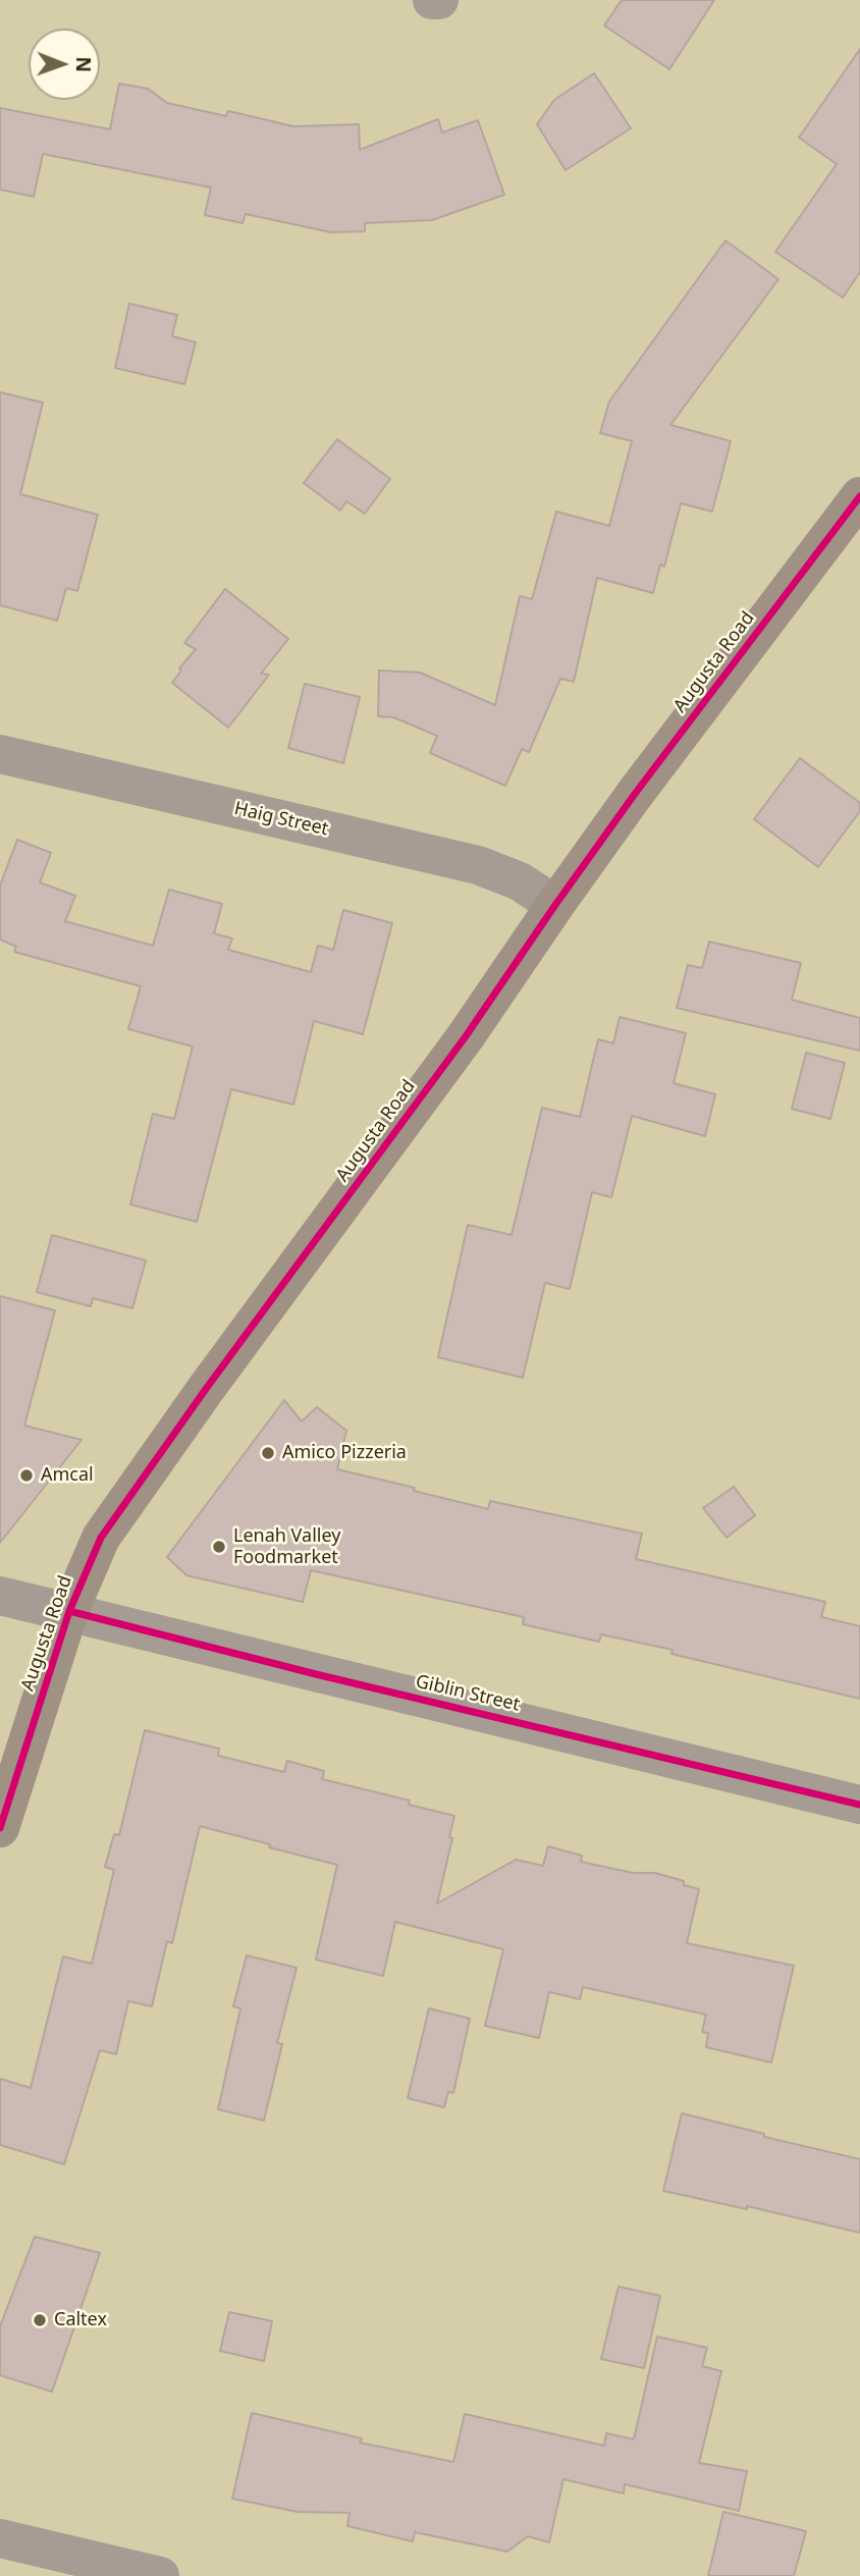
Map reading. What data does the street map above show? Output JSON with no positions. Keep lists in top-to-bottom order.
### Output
{
  "streets": {
    "main road": ["Augusta Road"],
    "street": ["Haig Street", "Giblin Street"]
  },
  "crossings": [
    ["Augusta Road", "Haig Street"],
    ["Augusta Road", "Giblin Street"]
  ],
  "places": [
    "Amico Pizzeria",
    "Amcal",
    "Lenah Valley Foodmarket",
    "Caltex"
  ],
  "north": "right"
}
